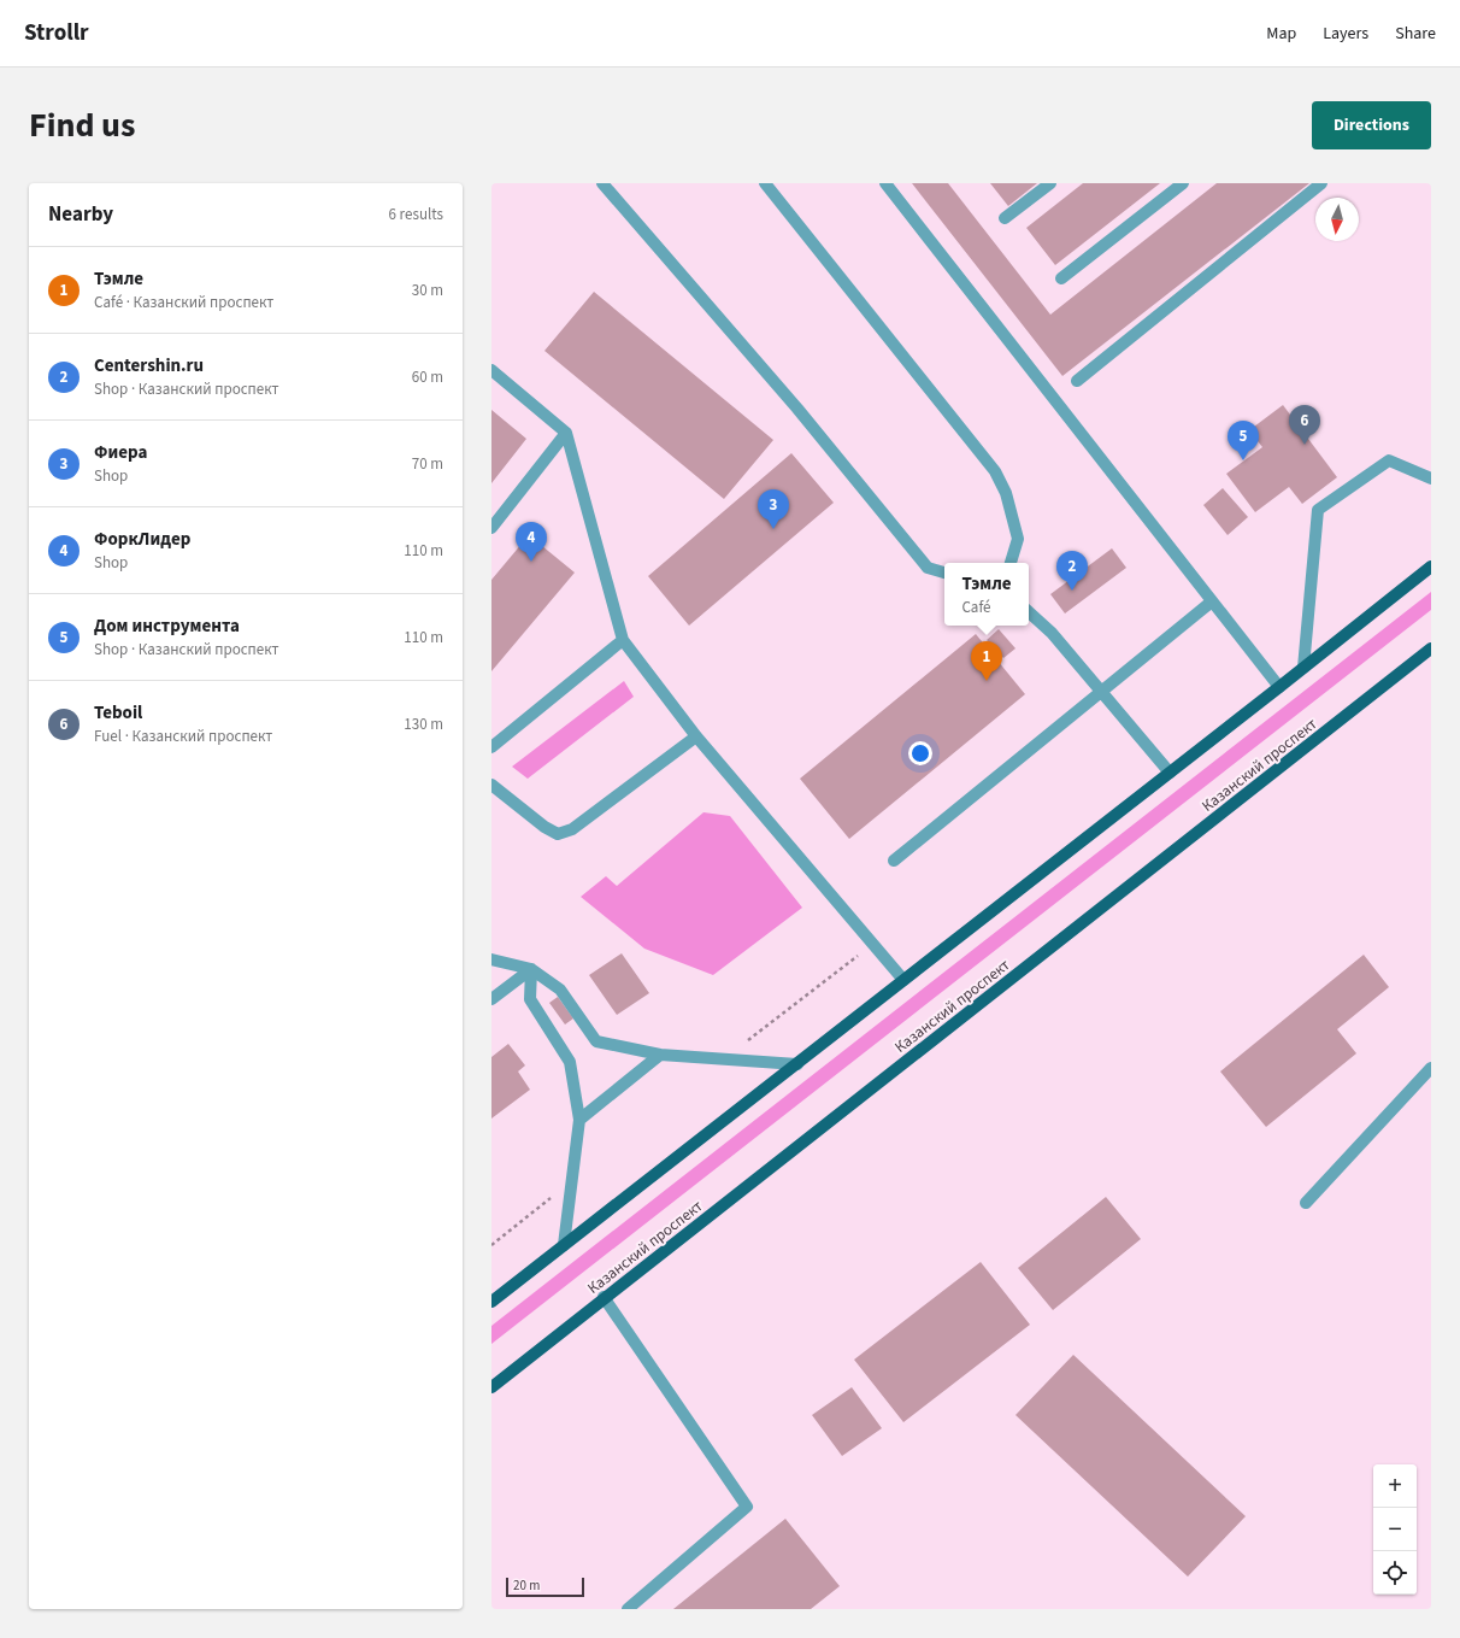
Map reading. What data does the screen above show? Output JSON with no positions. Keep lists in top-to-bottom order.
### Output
{
  "streets": {
    "main road": ["Казанский проспект"]
  },
  "scale_bar": "20 m",
  "north": "bottom",
  "page": {
    "header": "Strollr",
    "nav": ["Map", "Layers", "Share"],
    "title": "Find us",
    "buttons": "Directions",
    "heading": ["Nearby", "6 results"],
    "list": [
      {
        "mark": "1",
        "name": "Тэмле",
        "note": "Café · Казанский проспект",
        "value": "30 m"
      },
      {
        "mark": "2",
        "name": "Centershin.ru",
        "note": "Shop · Казанский проспект",
        "value": "60 m"
      },
      {
        "mark": "3",
        "name": "Фиера",
        "note": "Shop",
        "value": "70 m"
      },
      {
        "mark": "4",
        "name": "ФоркЛидер",
        "note": "Shop",
        "value": "110 m"
      },
      {
        "mark": "5",
        "name": "Дом инструмента",
        "note": "Shop · Казанский проспект",
        "value": "110 m"
      },
      {
        "mark": "6",
        "name": "Teboil",
        "note": "Fuel · Казанский проспект",
        "value": "130 m"
      }
    ],
    "pins": [
      "6",
      "5",
      "3",
      "4",
      "2",
      "1"
    ],
    "popup": ["Тэмле", "Café"],
    "map_buttons": ["+", "−"],
    "scale": "20 m"
  }
}
